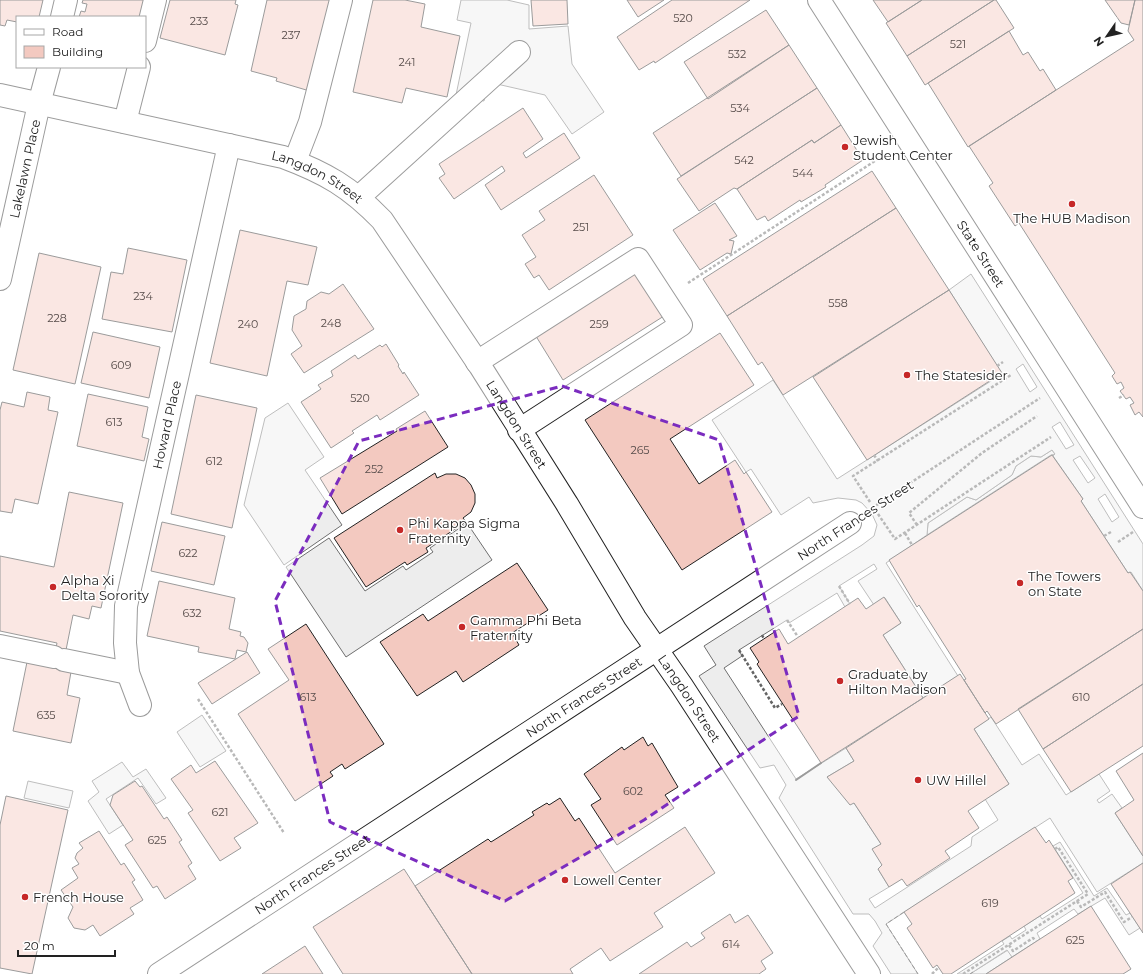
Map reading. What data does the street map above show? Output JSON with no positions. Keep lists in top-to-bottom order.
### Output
{
  "streets": {
    "street": [
      "Lakelawn Place",
      "Langdon Street",
      "State Street",
      "Howard Place",
      "North Frances Street"
    ]
  },
  "crossings": [
    ["Lakelawn Place", "Langdon Street"],
    ["Langdon Street", "Howard Place"],
    ["Langdon Street", "North Frances Street"]
  ],
  "places": [
    "Jewish Student Center",
    "The HUB Madison",
    "The Statesider",
    "Phi Kappa Sigma Fraternity",
    "The Towers on State",
    "Alpha Xi Delta Sorority",
    "Gamma Phi Beta Fraternity",
    "Graduate by Hilton Madison",
    "UW Hillel",
    "Lowell Center",
    "French House"
  ],
  "house_numbers": [
    "520",
    "233",
    "237",
    "521",
    "532",
    "241",
    "534",
    "542",
    "544",
    "251",
    "234",
    "558",
    "228",
    "248",
    "240",
    "259",
    "609",
    "520",
    "613",
    "265",
    "612",
    "252",
    "622",
    "632",
    "613",
    "610",
    "635",
    "602",
    "621",
    "625",
    "619",
    "625",
    "614"
  ],
  "legend": ["Road", "Building"],
  "scale_bar": "20 m",
  "north": "bottom left"
}
